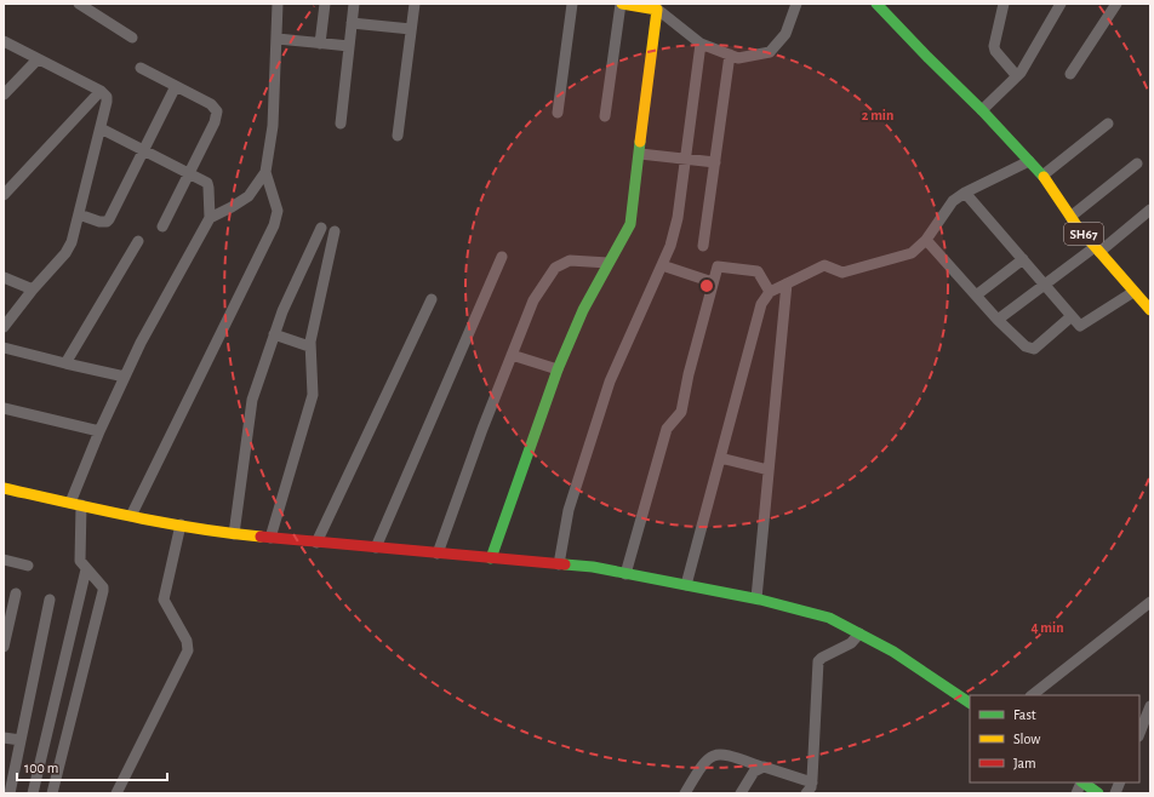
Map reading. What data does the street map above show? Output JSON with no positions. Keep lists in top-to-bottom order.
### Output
{
  "streets": {
    "main road": ["SH67"]
  },
  "legend": ["Fast", "Slow", "Jam"],
  "scale_bar": "100 m",
  "rings": ["2 min", "4 min"]
}
